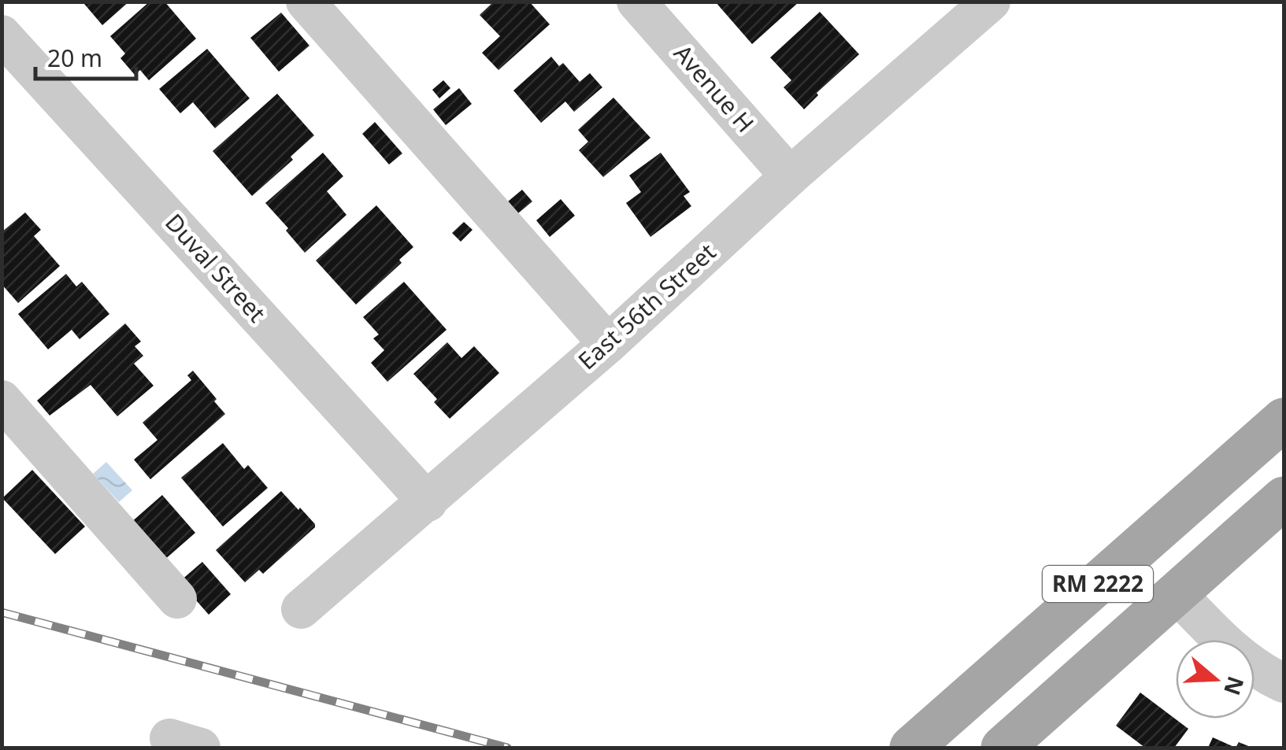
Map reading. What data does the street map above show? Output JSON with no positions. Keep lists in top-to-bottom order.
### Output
{
  "streets": {
    "main road": ["RM 2222"],
    "street": ["Avenue H", "Duval Street", "East 56th Street"]
  },
  "crossings": [
    ["Avenue H", "East 56th Street"],
    ["Duval Street", "East 56th Street"]
  ],
  "scale_bar": "20 m",
  "north": "right"
}
